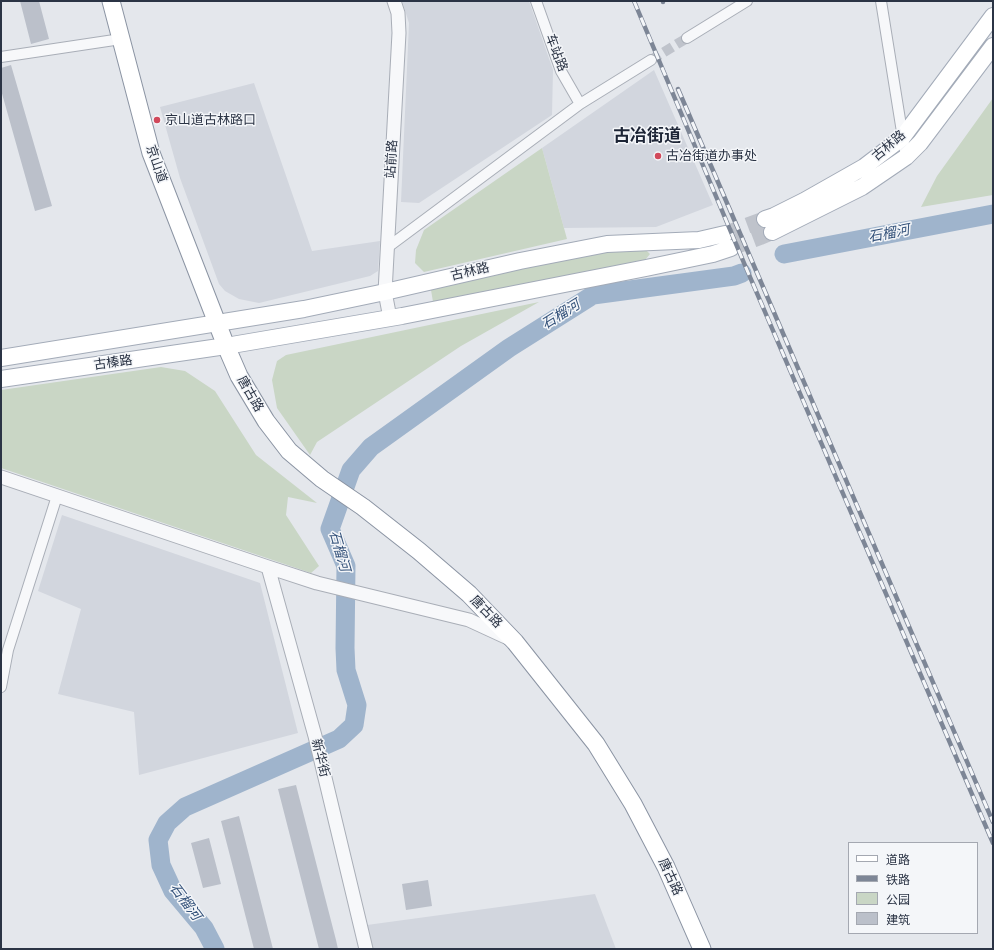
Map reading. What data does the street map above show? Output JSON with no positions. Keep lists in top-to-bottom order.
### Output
{
  "streets": {
    "highway": ["京山道", "唐古路"],
    "main road": ["古林路", "古榛路"],
    "street": ["车站路", "站前路", "新华街"]
  },
  "crossings": [
    ["古林路", "站前路"],
    ["古林路", "京山道"],
    ["古林路", "古榛路"],
    ["古林路", "唐古路"],
    ["京山道", "古榛路"],
    ["京山道", "唐古路"],
    ["古榛路", "唐古路"]
  ],
  "districts": ["古冶街道"],
  "water": ["石榴河"],
  "places": ["京山道古林路口", "古冶街道办事处"],
  "legend": [
    "道路",
    "铁路",
    "公园",
    "建筑"
  ]
}
